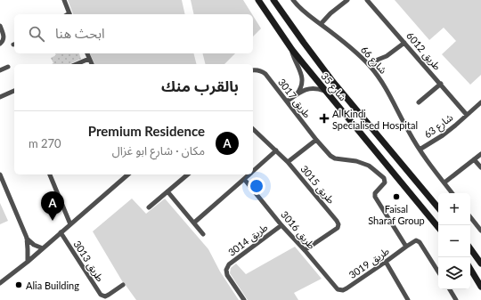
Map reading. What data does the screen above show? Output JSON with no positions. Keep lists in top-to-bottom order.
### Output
{
  "streets": {
    "main road": ["شارع 35"],
    "street": [
      "طريق 6012",
      "شارع 66",
      "طريق 3017",
      "شارع 63",
      "طريق 3015",
      "طريق 3016",
      "طريق 3014",
      "طريق 3013",
      "طريق 3019"
    ]
  },
  "crossings": [
    ["طريق 6012", "شارع 63"],
    ["شارع 66", "شارع 63"],
    ["طريق 3017", "طريق 3019"],
    ["طريق 3015", "طريق 3016"],
    ["طريق 3016", "طريق 3014"],
    ["طريق 3016", "طريق 3019"]
  ],
  "places": {
    "health": ["Al Kindi Specialised Hospital"],
    "other": ["Faisal Sharaf Group", "Alia Building"]
  },
  "page": {
    "search": "ابحث هنا",
    "heading": "بالقرب منك",
    "list": [
      {
        "mark": "A",
        "name": "Premium Residence",
        "note": "مكان · شارع ابو غزال",
        "value": "270 m"
      }
    ],
    "pins": "A",
    "map_buttons": ["+", "−"]
  }
}
